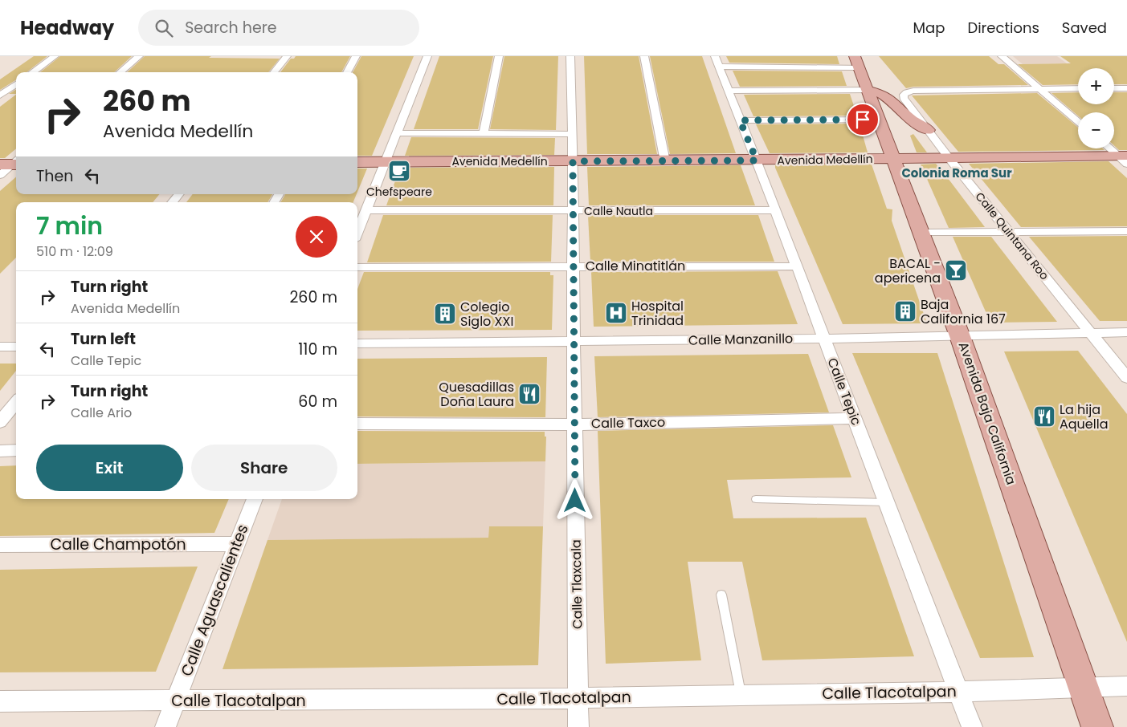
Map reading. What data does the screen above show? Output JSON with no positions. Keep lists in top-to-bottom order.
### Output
{
  "streets": {
    "main road": ["Avenida Medellín", "Avenida Baja California"],
    "street": [
      "Calle Nautla",
      "Calle Quintana Roo",
      "Calle Minatitlán",
      "Calle Manzanillo",
      "Calle Tepic",
      "Calle Taxco",
      "Calle Champotón",
      "Calle Tlaxcala",
      "Calle Aguascalientes",
      "Calle Tlacotalpan"
    ]
  },
  "crossings": [
    ["Avenida Medellín", "Calle Quintana Roo"],
    ["Avenida Medellín", "Calle Tepic"],
    ["Avenida Medellín", "Avenida Baja California"],
    ["Avenida Medellín", "Calle Tlaxcala"],
    ["Calle Nautla", "Calle Tepic"],
    ["Calle Nautla", "Calle Tlaxcala"],
    ["Calle Quintana Roo", "Calle Manzanillo"],
    ["Calle Minatitlán", "Calle Tepic"],
    ["Calle Minatitlán", "Calle Tlaxcala"],
    ["Calle Manzanillo", "Calle Tepic"],
    ["Calle Manzanillo", "Avenida Baja California"],
    ["Calle Manzanillo", "Calle Tlaxcala"],
    ["Calle Tepic", "Calle Taxco"],
    ["Calle Tepic", "Calle Tlacotalpan"],
    ["Avenida Baja California", "Calle Tlacotalpan"],
    ["Calle Taxco", "Calle Tlaxcala"],
    ["Calle Champotón", "Calle Aguascalientes"],
    ["Calle Tlaxcala", "Calle Tlacotalpan"],
    ["Calle Aguascalientes", "Calle Tlacotalpan"]
  ],
  "districts": ["Colonia Roma Sur"],
  "places": {
    "cafe": ["Chefspeare"],
    "bar": ["BACAL - apericena"],
    "building": ["Baja California 167", "Colegio Siglo XXI"],
    "hospital": ["Hospital Trinidad"],
    "restaurant": ["Quesadillas Doña Laura", "La hija Aquella"]
  },
  "page": {
    "header": "Headway",
    "search": "Search here",
    "nav": ["Map", "Directions", "Saved"],
    "map_buttons": ["+", "−"],
    "turn": ["260 m", "Avenida Medellín"],
    "then": "Then",
    "heading": ["7 min", "510 m · 12:09"],
    "list": [
      {
        "name": "Turn right",
        "note": "Avenida Medellín",
        "value": "260 m"
      },
      {
        "name": "Turn left",
        "note": "Calle Tepic",
        "value": "110 m"
      },
      {
        "name": "Turn right",
        "note": "Calle Ario",
        "value": "60 m"
      }
    ],
    "buttons": ["Exit", "Share"]
  }
}
